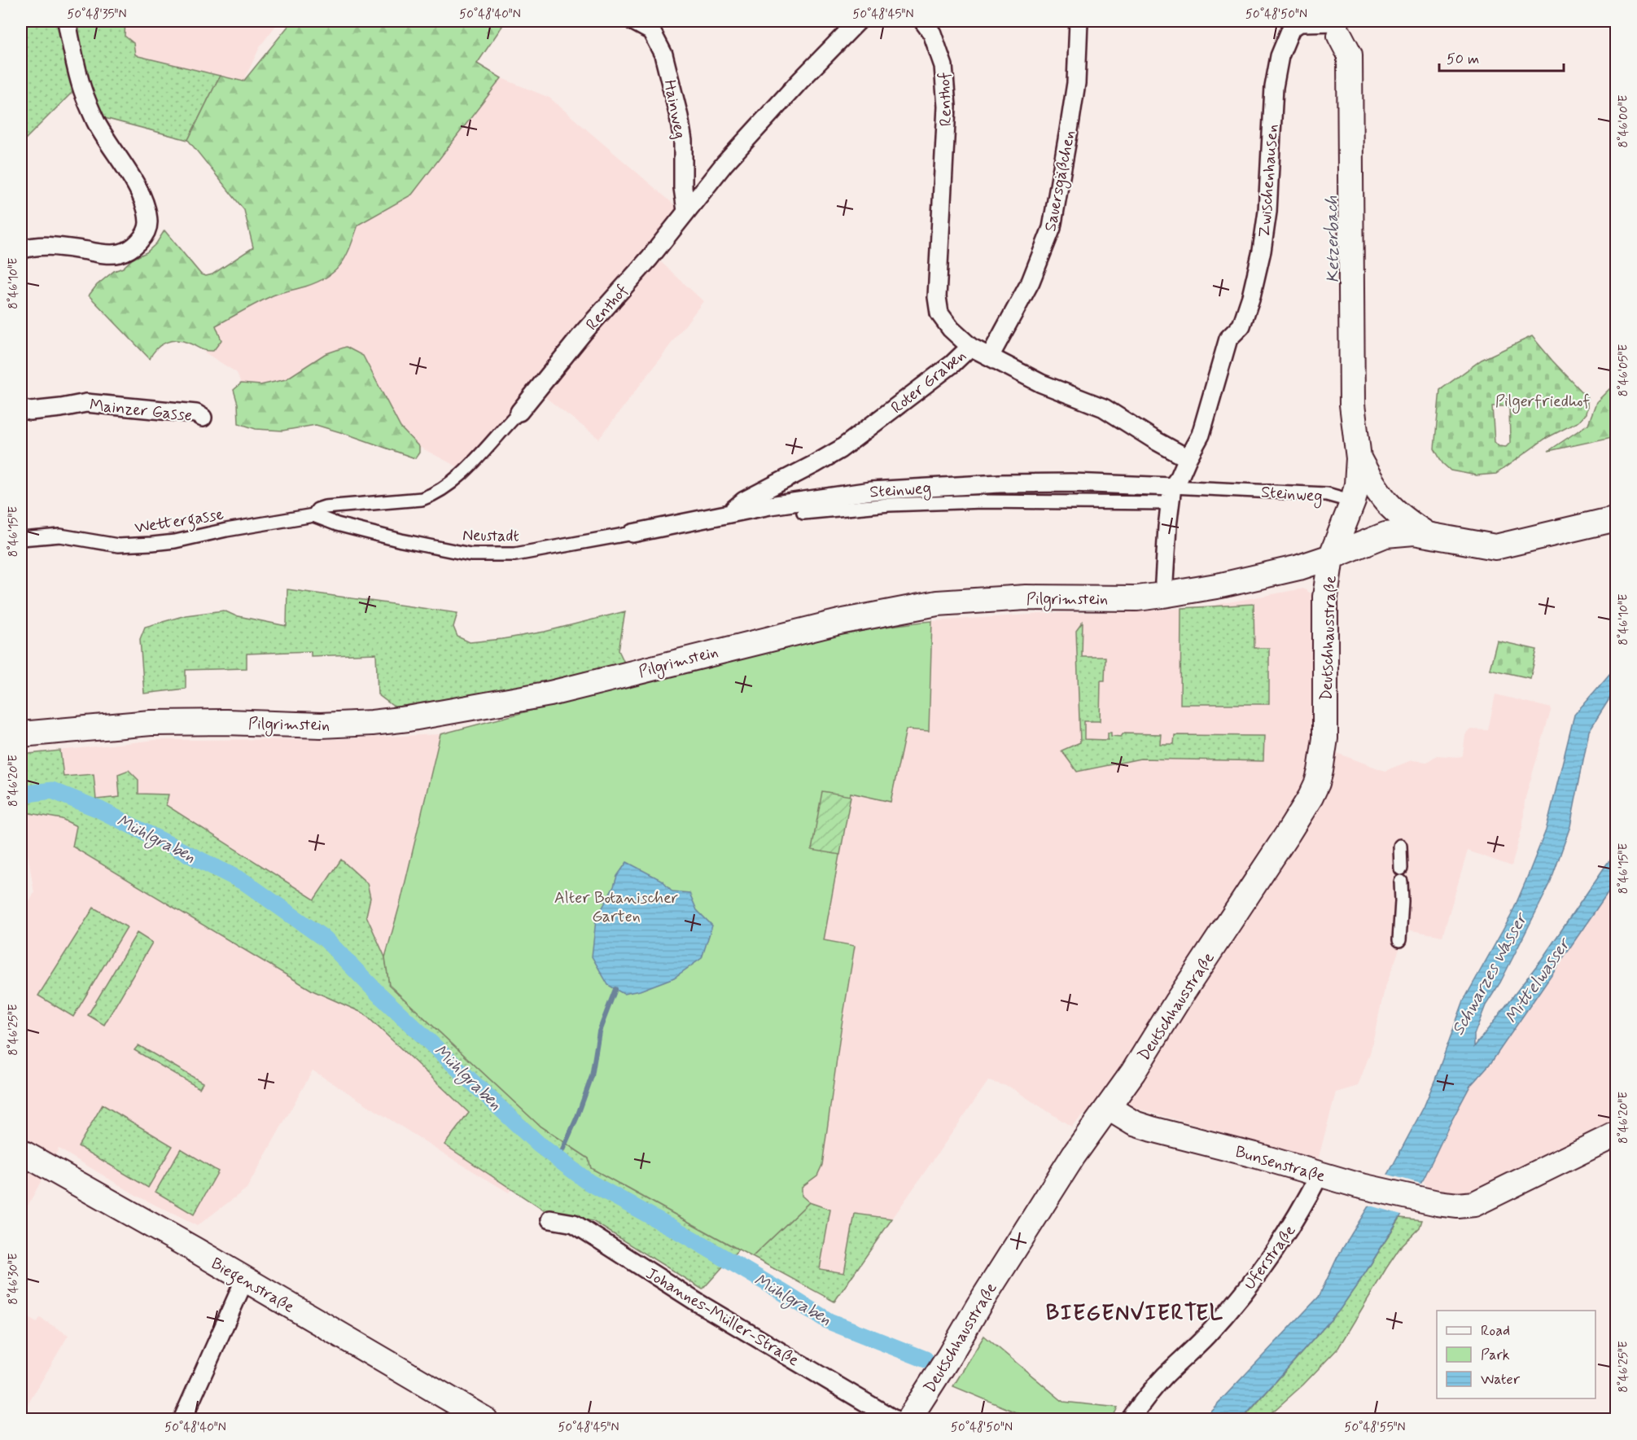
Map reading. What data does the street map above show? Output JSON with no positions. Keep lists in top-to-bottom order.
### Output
{
  "streets": {
    "main road": [
      "Pilgrimstein",
      "Deutschhausstraße",
      "Bunsenstraße",
      "Biegenstraße"
    ],
    "street": [
      "Renthof",
      "Hainweg",
      "Sauersgäßchen",
      "Zwischenhausen",
      "Roter Graben",
      "Mainzer Gasse",
      "Steinweg",
      "Wettergasse",
      "Neustadt",
      "Uferstraße",
      "Johannes-Müller-Straße"
    ]
  },
  "crossings": [
    ["Renthof", "Hainweg"],
    ["Renthof", "Roter Graben"],
    ["Renthof", "Wettergasse"],
    ["Renthof", "Neustadt"],
    ["Sauersgäßchen", "Roter Graben"],
    ["Zwischenhausen", "Roter Graben"],
    ["Roter Graben", "Steinweg"],
    ["Steinweg", "Neustadt"],
    ["Wettergasse", "Neustadt"],
    ["Pilgrimstein", "Deutschhausstraße"],
    ["Deutschhausstraße", "Bunsenstraße"],
    ["Bunsenstraße", "Uferstraße"]
  ],
  "districts": ["BIEGENVIERTEL"],
  "water": [
    "Ketzerbach",
    "Mühlgraben",
    "Schwarzes Wasser",
    "Mittelwasser"
  ],
  "parks": ["Pilgerfriedhof", "Alter Botanischer Garten"],
  "legend": ["Road", "Park", "Water"],
  "scale_bar": "50 m",
  "coordinates": [
    "50°48'35\"N",
    "50°48'40\"N",
    "50°48'45\"N",
    "50°48'50\"N",
    "8°46'00\"E",
    "8°46'10\"E",
    "8°46'05\"E",
    "8°46'15\"E",
    "8°46'20\"E",
    "8°46'25\"E",
    "8°46'30\"E",
    "50°48'55\"N"
  ]
}
